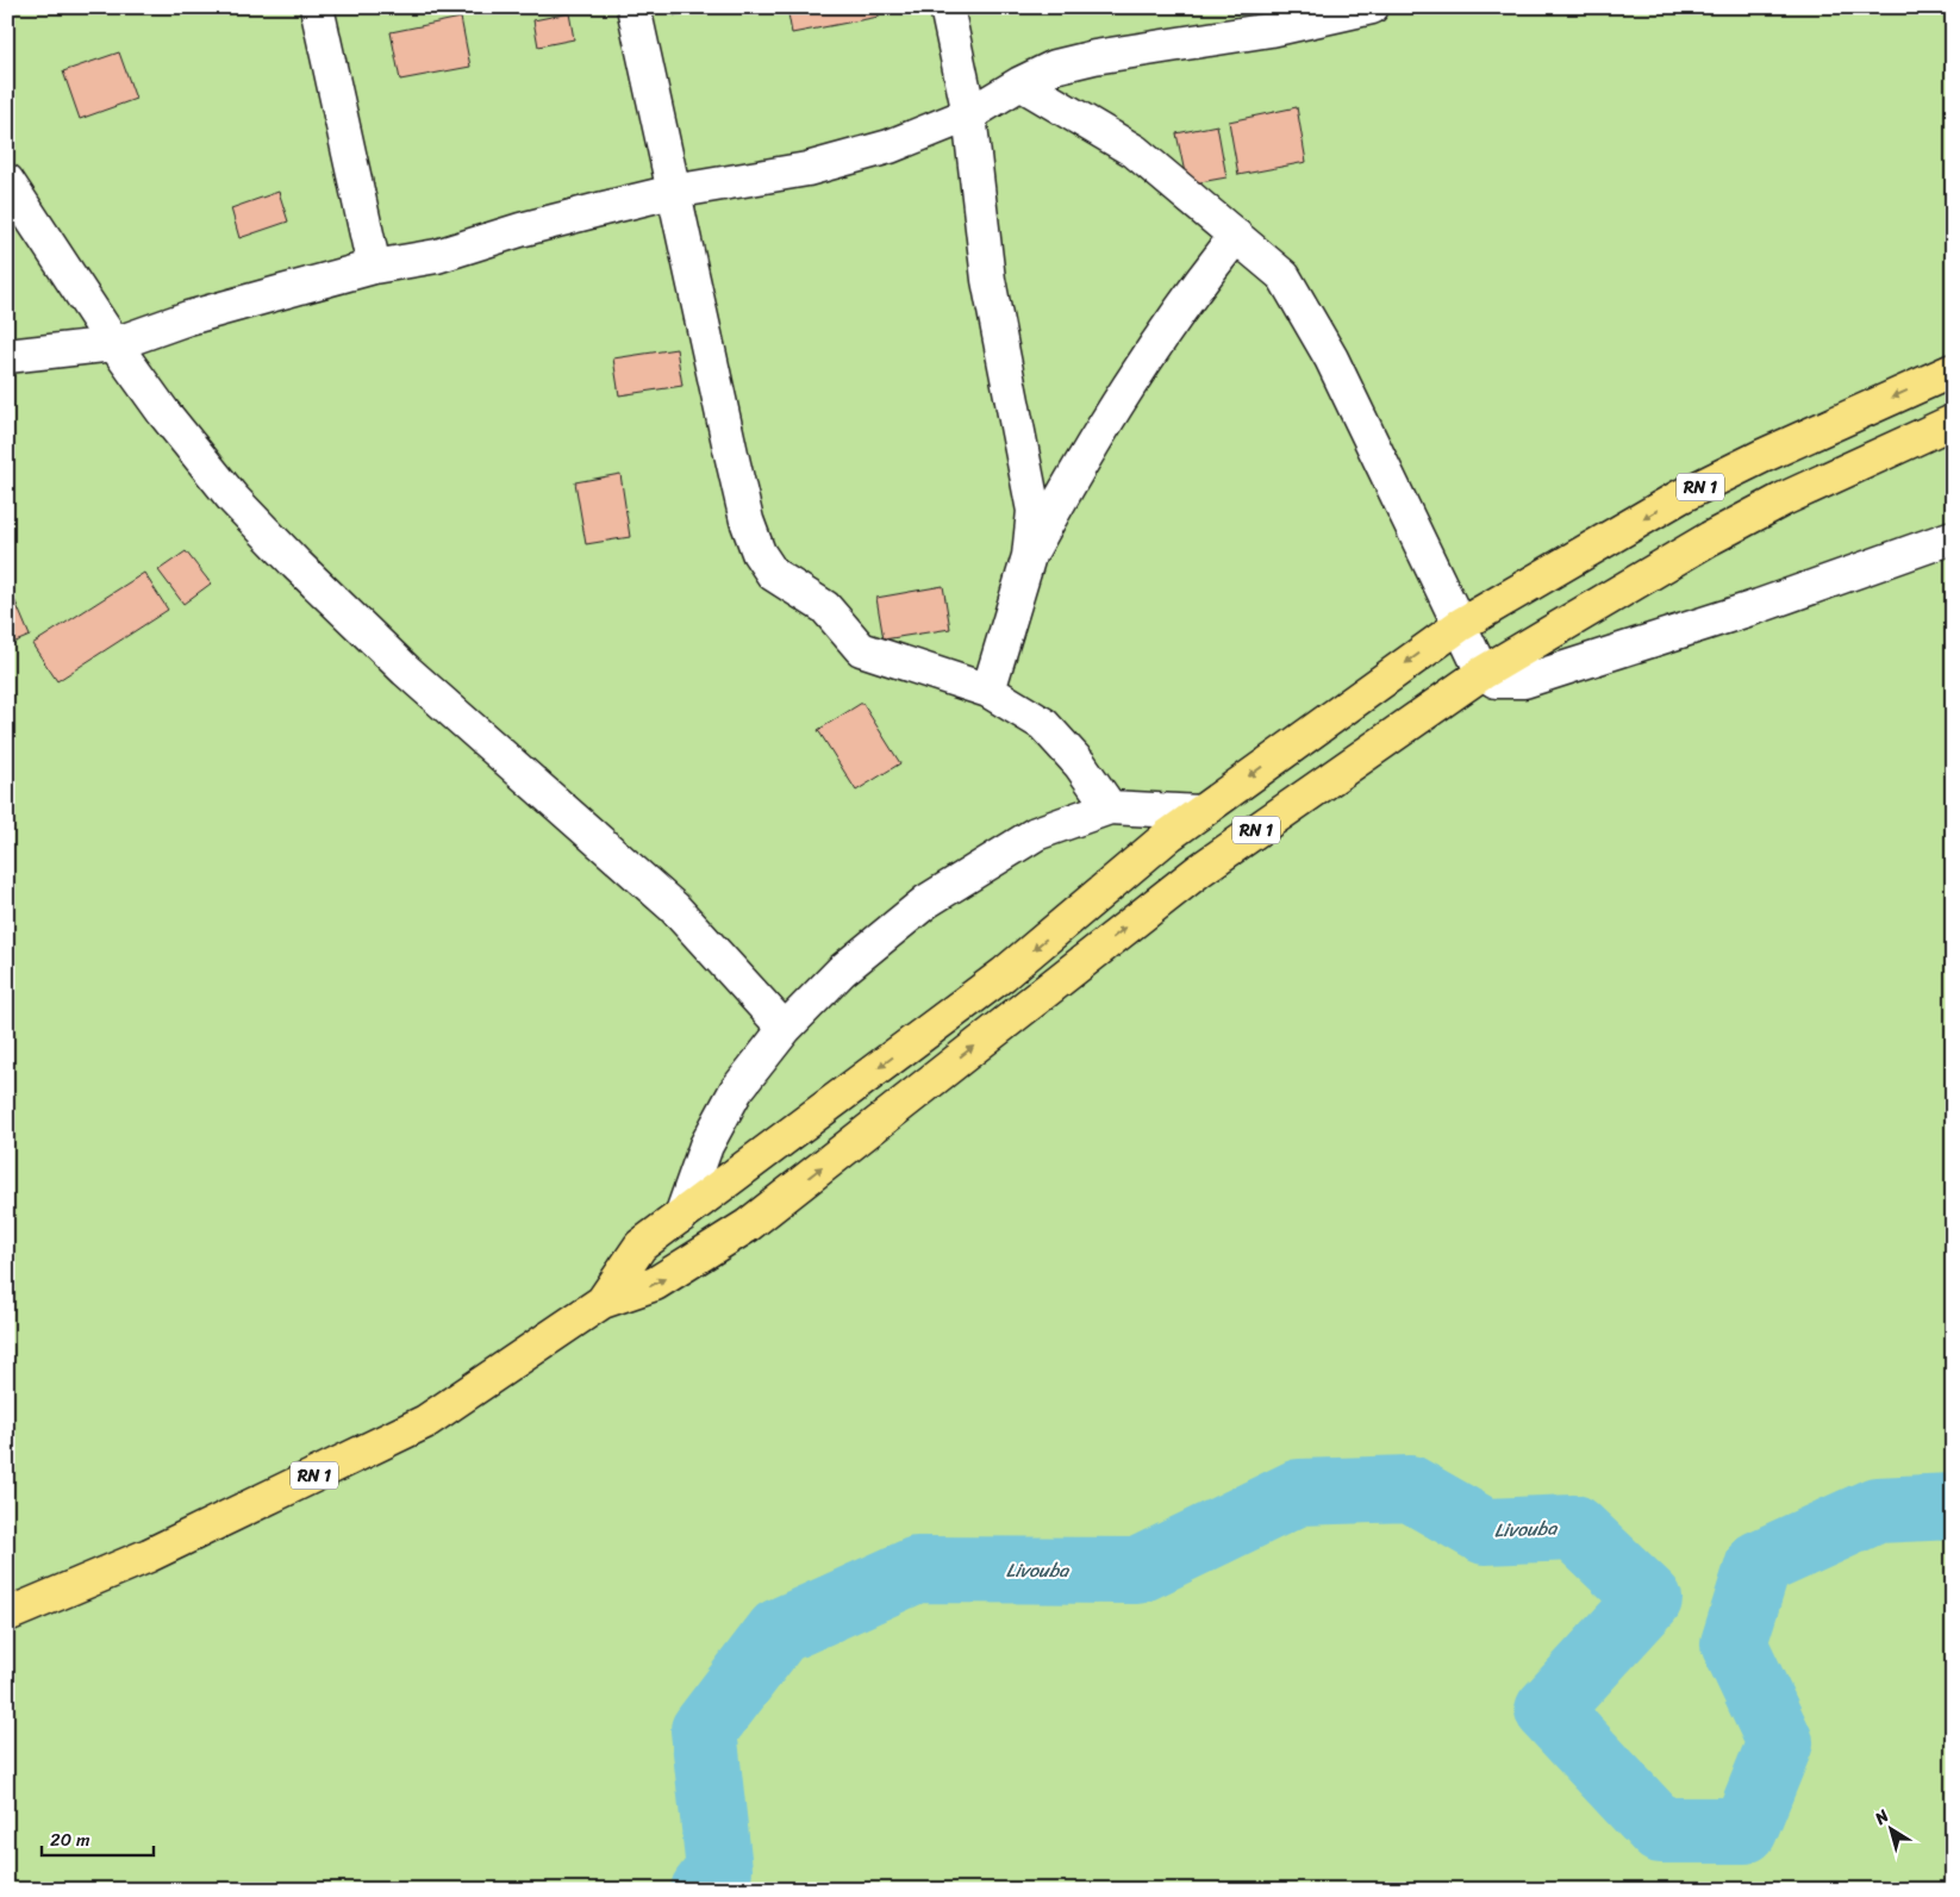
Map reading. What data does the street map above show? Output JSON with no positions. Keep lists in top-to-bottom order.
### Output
{
  "streets": {
    "highway": ["RN 1"]
  },
  "water": ["Livouba"],
  "scale_bar": "20 m",
  "north": "top left"
}
